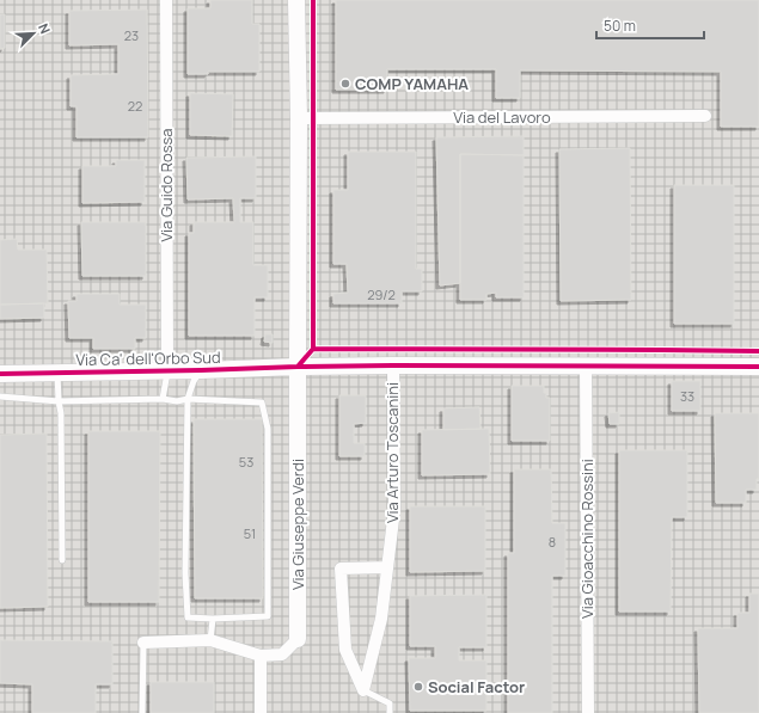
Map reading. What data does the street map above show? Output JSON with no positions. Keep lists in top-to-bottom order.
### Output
{
  "streets": {
    "street": [
      "Via del Lavoro",
      "Via Guido Rossa",
      "Via Ca' dell'Orbo Sud",
      "Via Arturo Toscanini",
      "Via Giuseppe Verdi",
      "Via Gioacchino Rossini"
    ]
  },
  "crossings": [
    ["Via Guido Rossa", "Via Ca' dell'Orbo Sud"],
    ["Via Ca' dell'Orbo Sud", "Via Arturo Toscanini"],
    ["Via Ca' dell'Orbo Sud", "Via Giuseppe Verdi"],
    ["Via Ca' dell'Orbo Sud", "Via Gioacchino Rossini"]
  ],
  "places": ["COMP YAMAHA", "Social Factor"],
  "house_numbers": [
    "23",
    "22",
    "29/2",
    "33",
    "53",
    "51",
    "8"
  ],
  "scale_bar": "50 m",
  "north": "top right"
}
